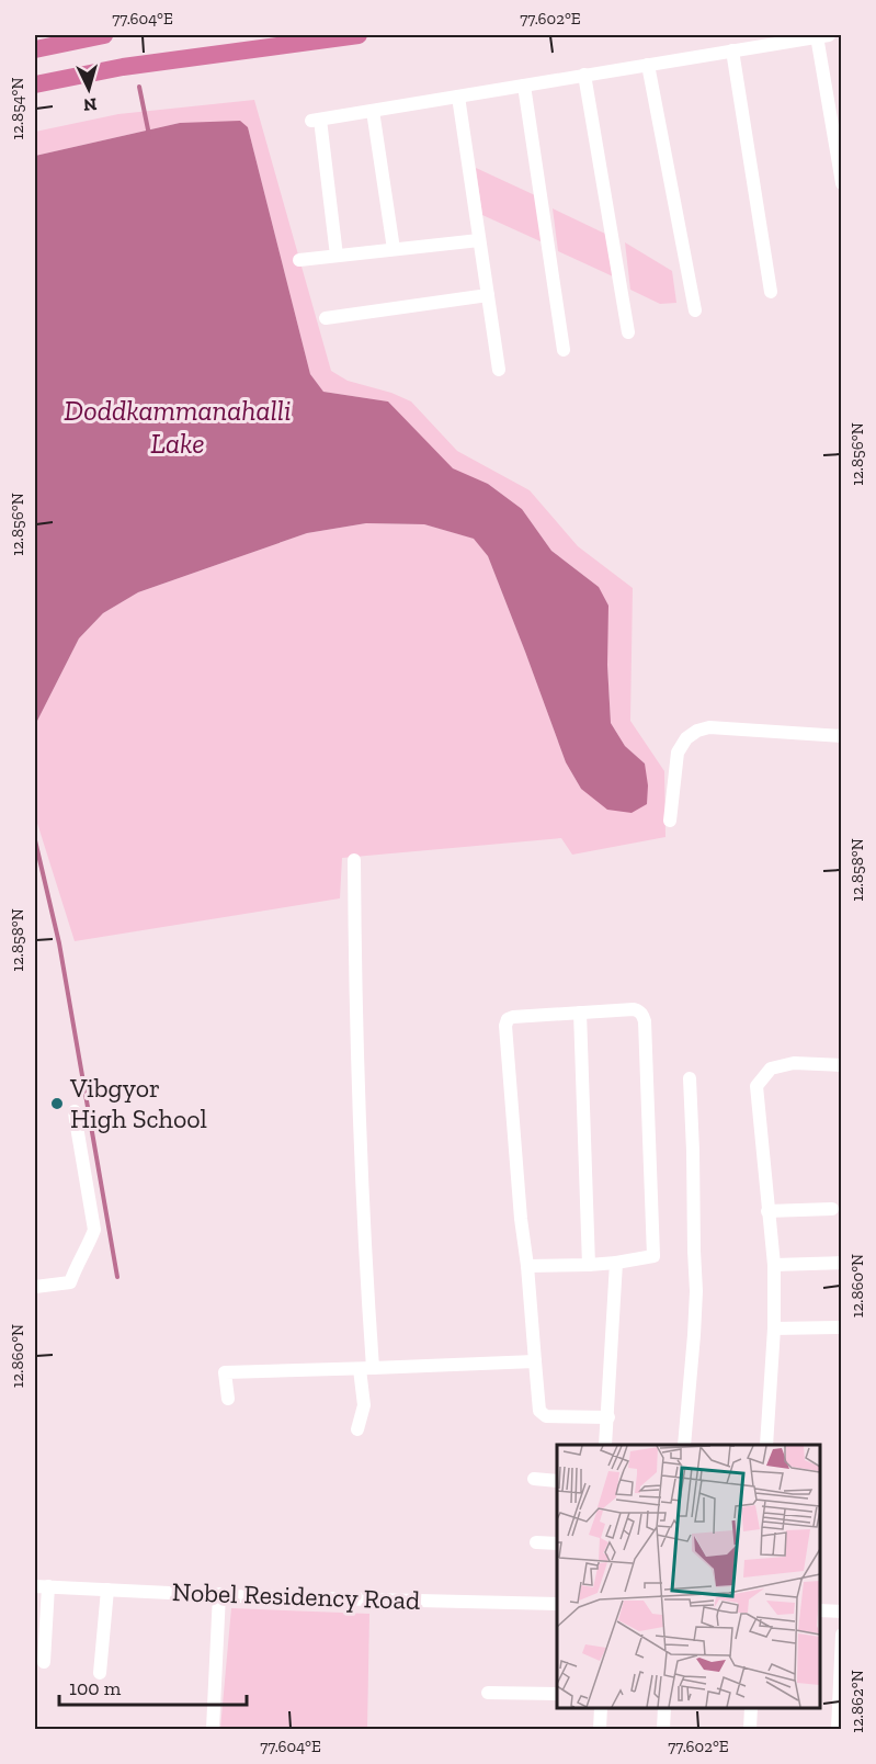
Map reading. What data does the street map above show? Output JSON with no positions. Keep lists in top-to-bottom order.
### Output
{
  "streets": {
    "street": ["Nobel Residency Road"]
  },
  "water": ["Doddkammanahalli Lake"],
  "places": ["Vibgyor High School"],
  "scale_bar": "100 m",
  "north": "bottom",
  "coordinates": [
    "77.604°E",
    "77.602°E",
    "12.854°N",
    "12.856°N",
    "12.858°N",
    "12.860°N",
    "12.862°N"
  ]
}
